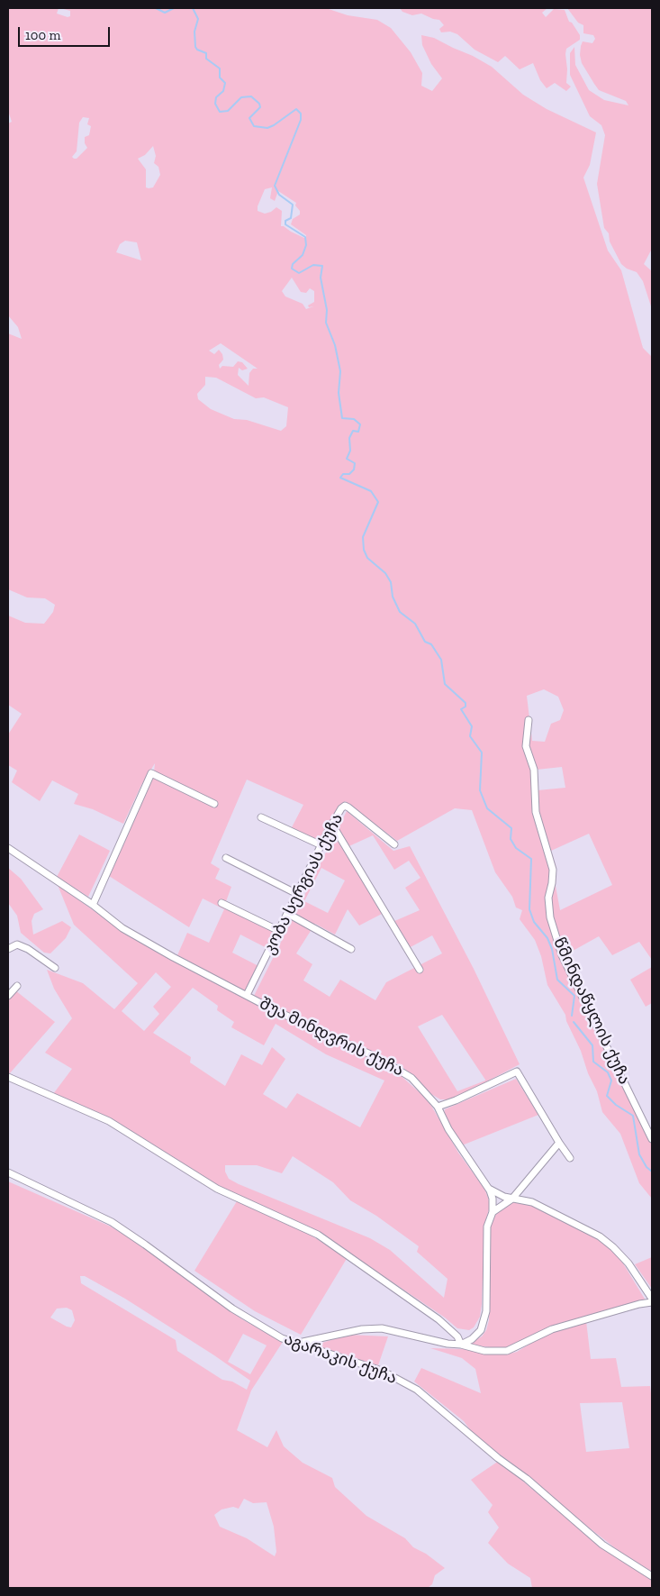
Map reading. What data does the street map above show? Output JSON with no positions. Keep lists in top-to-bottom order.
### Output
{
  "streets": {
    "street": [
      "კობა სერგიას ქუჩა",
      "წმინდაწყლის ქუჩა",
      "შუა მინდვრის ქუჩა",
      "აგარაკის ქუჩა"
    ]
  },
  "crossings": [
    ["კობა სერგიას ქუჩა", "შუა მინდვრის ქუჩა"]
  ],
  "scale_bar": "100 m"
}
